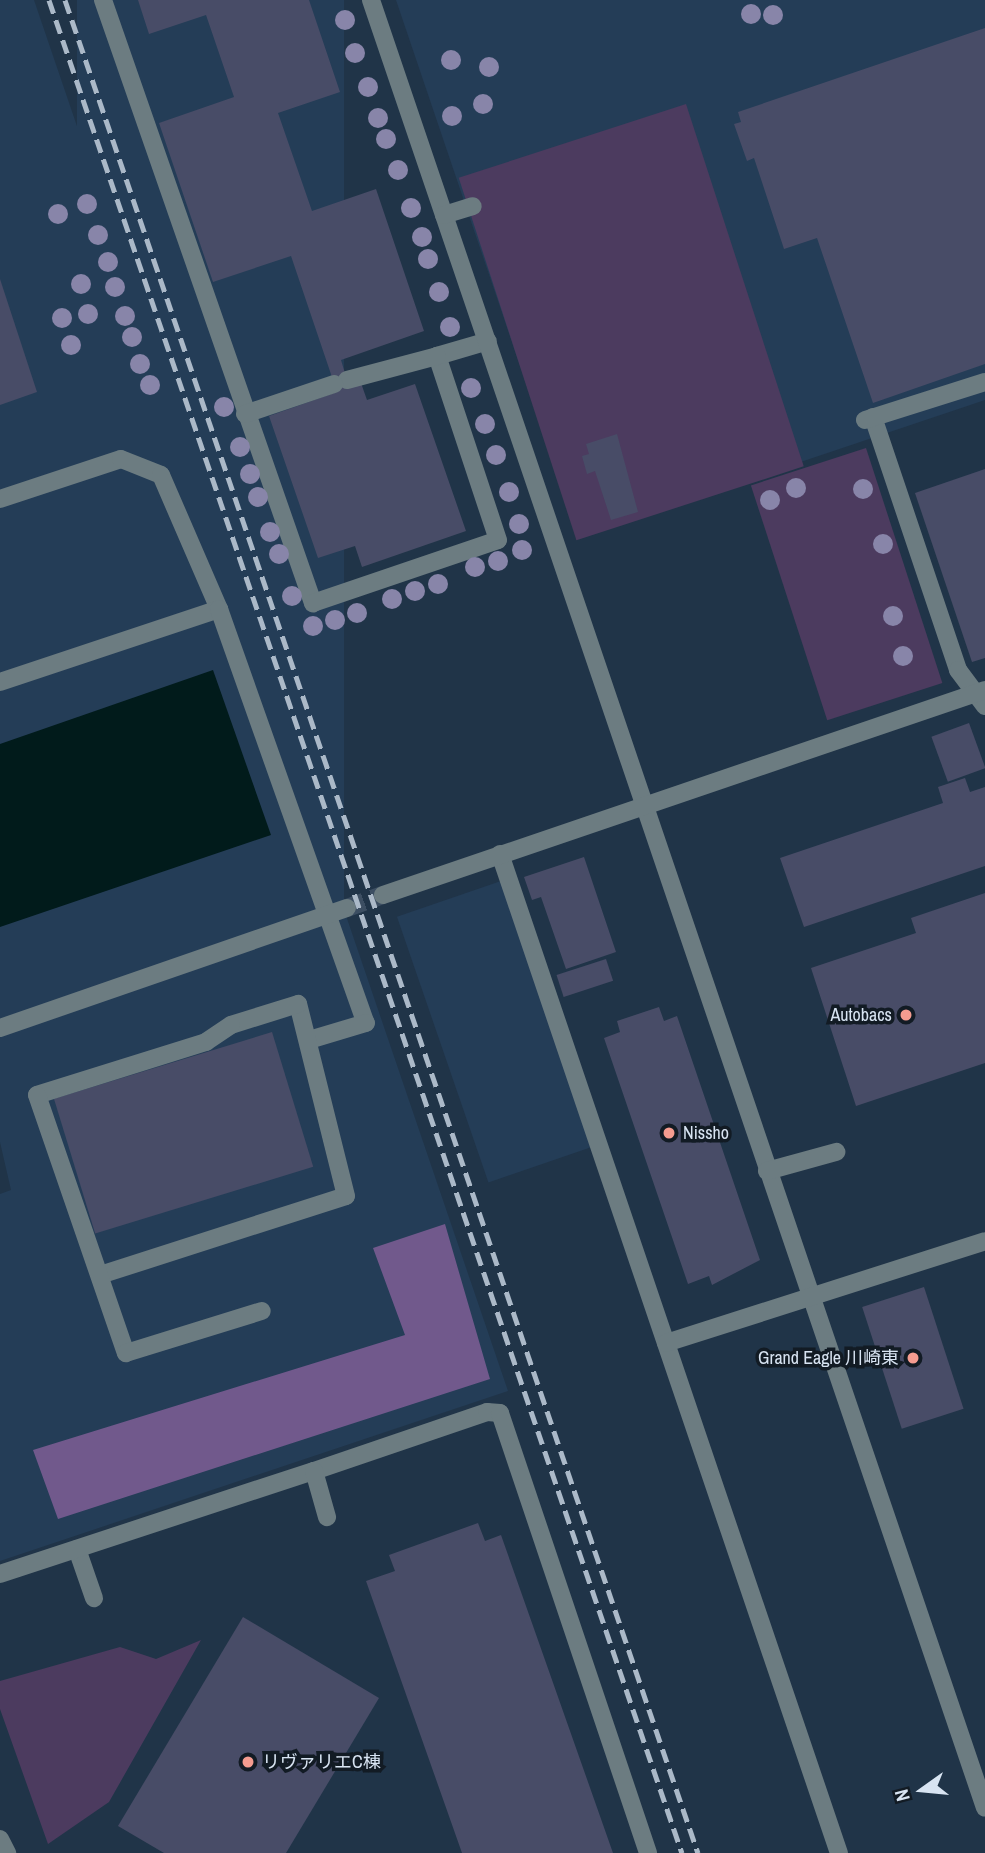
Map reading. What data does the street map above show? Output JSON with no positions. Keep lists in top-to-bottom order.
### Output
{
  "places": [
    "Autobacs",
    "Nissho",
    "Grand Eagle 川崎東",
    "リヴァリエC棟"
  ],
  "north": "left"
}
